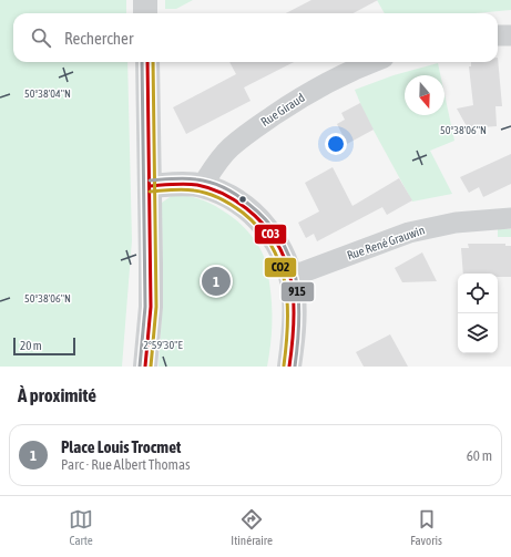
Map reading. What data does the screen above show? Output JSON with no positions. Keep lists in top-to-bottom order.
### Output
{
  "streets": {
    "street": ["Rue Giraud", "Rue René Grauwin"]
  },
  "lines": ["transit line CO3", "transit line CO2", "transit line 915"],
  "scale_bar": "20 m",
  "north": "bottom",
  "page": {
    "search": "Rechercher",
    "pins": "1",
    "scale": "20 m",
    "heading": "À proximité",
    "list": [
      {
        "mark": "1",
        "name": "Place Louis Trocmet",
        "note": "Parc · Rue Albert Thomas",
        "value": "60 m"
      }
    ],
    "nav": ["Carte", "Itinéraire", "Favoris"]
  },
  "coordinates": ["50°38'04\"N", "50°38'06\"N", "2°59'30\"E"]
}
